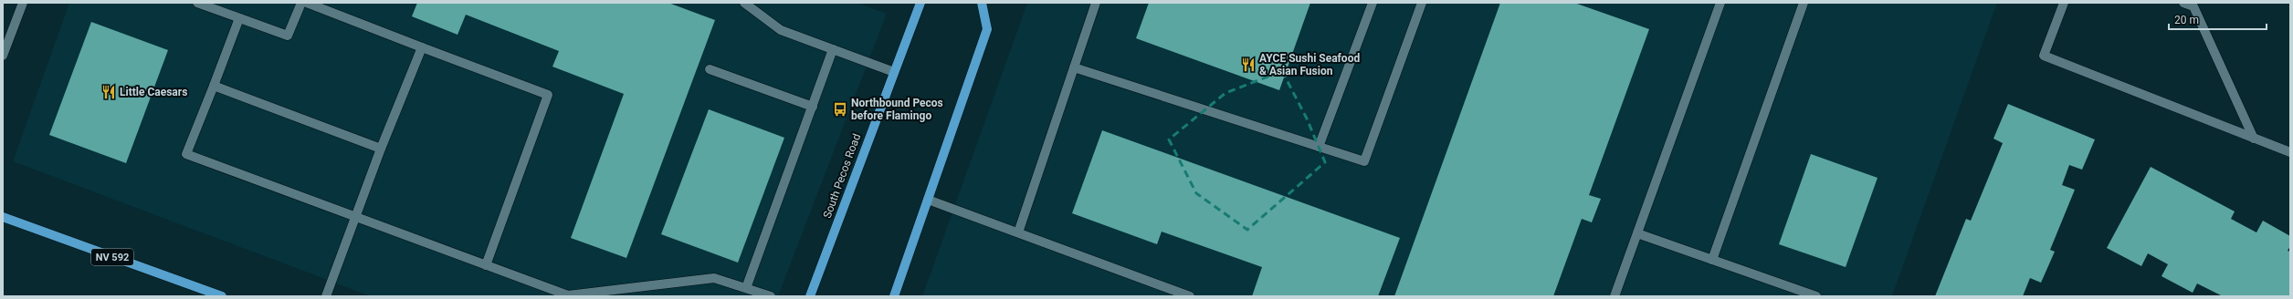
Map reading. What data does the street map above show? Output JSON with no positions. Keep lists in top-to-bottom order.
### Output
{
  "streets": {
    "main road": ["South Pecos Road", "NV 592"]
  },
  "places": {
    "restaurant": ["AYCE Sushi Seafood & Asian Fusion", "Little Caesars"],
    "bus stop": ["Northbound Pecos before Flamingo"]
  },
  "scale_bar": "20 m"
}
